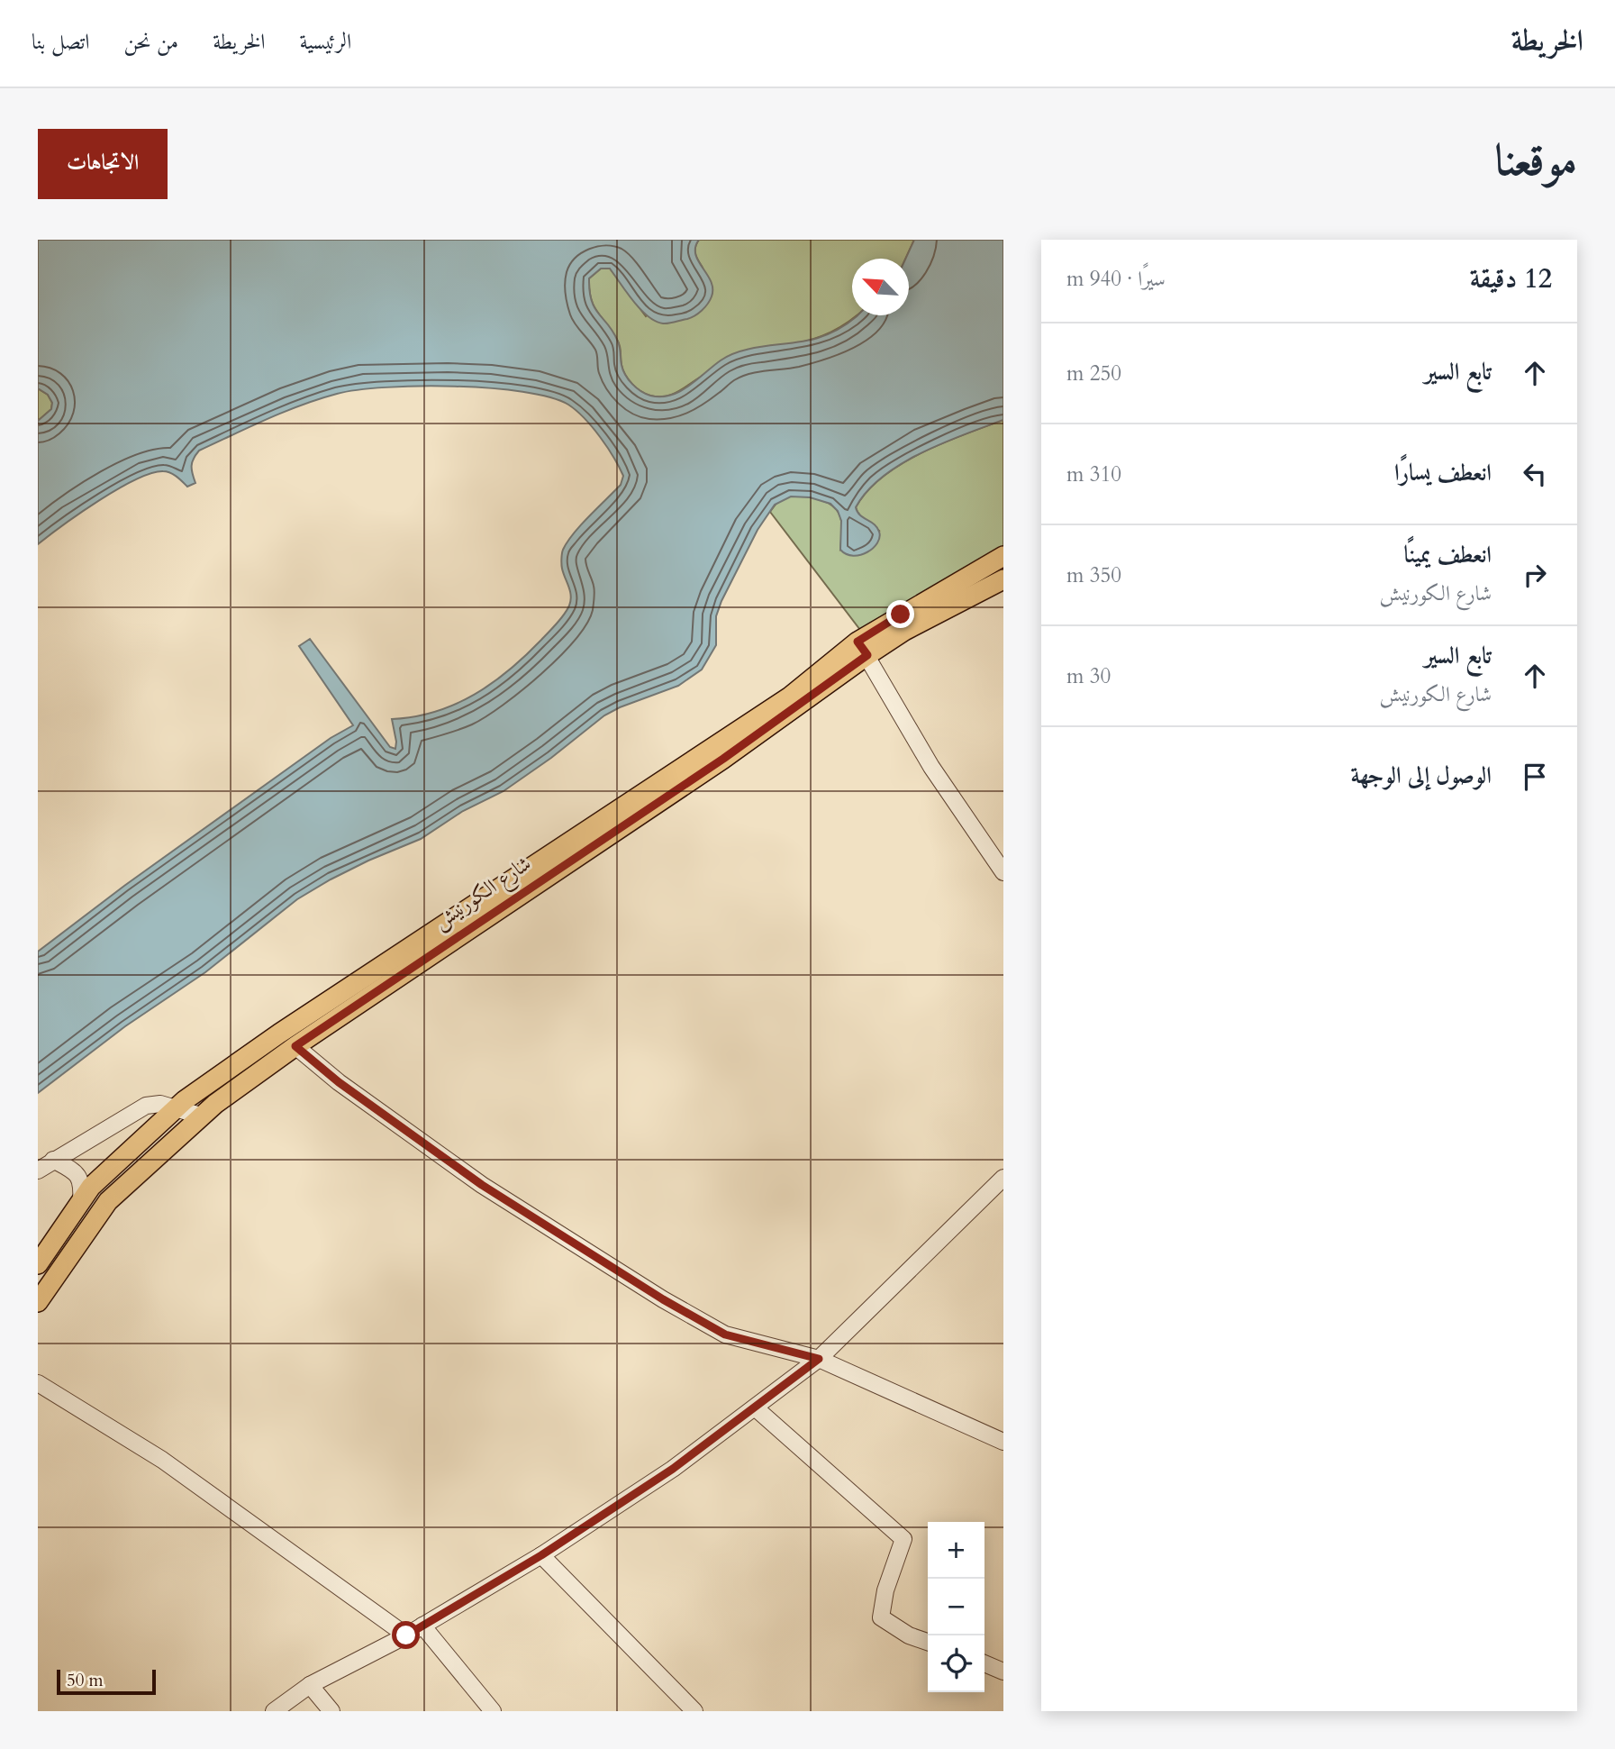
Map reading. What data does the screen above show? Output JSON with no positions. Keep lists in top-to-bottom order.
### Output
{
  "streets": {
    "main road": ["شارع الكورنيش"]
  },
  "scale_bar": "50 m",
  "north": "top left",
  "page": {
    "header": "الخريطة",
    "nav": [
      "الرئيسية",
      "الخريطة",
      "من نحن",
      "اتصل بنا"
    ],
    "title": "موقعنا",
    "buttons": "الاتجاهات",
    "heading": ["12 دقيقة", "سيرًا · 940 m"],
    "list": [
      ["تابع السير", "250 m"],
      ["انعطف يسارًا", "310 m"],
      ["انعطف يمينًا", "شارع الكورنيش", "350 m"],
      ["تابع السير", "شارع الكورنيش", "30 m"],
      "الوصول إلى الوجهة"
    ],
    "map_buttons": ["+", "−"],
    "scale": "50 m"
  }
}
